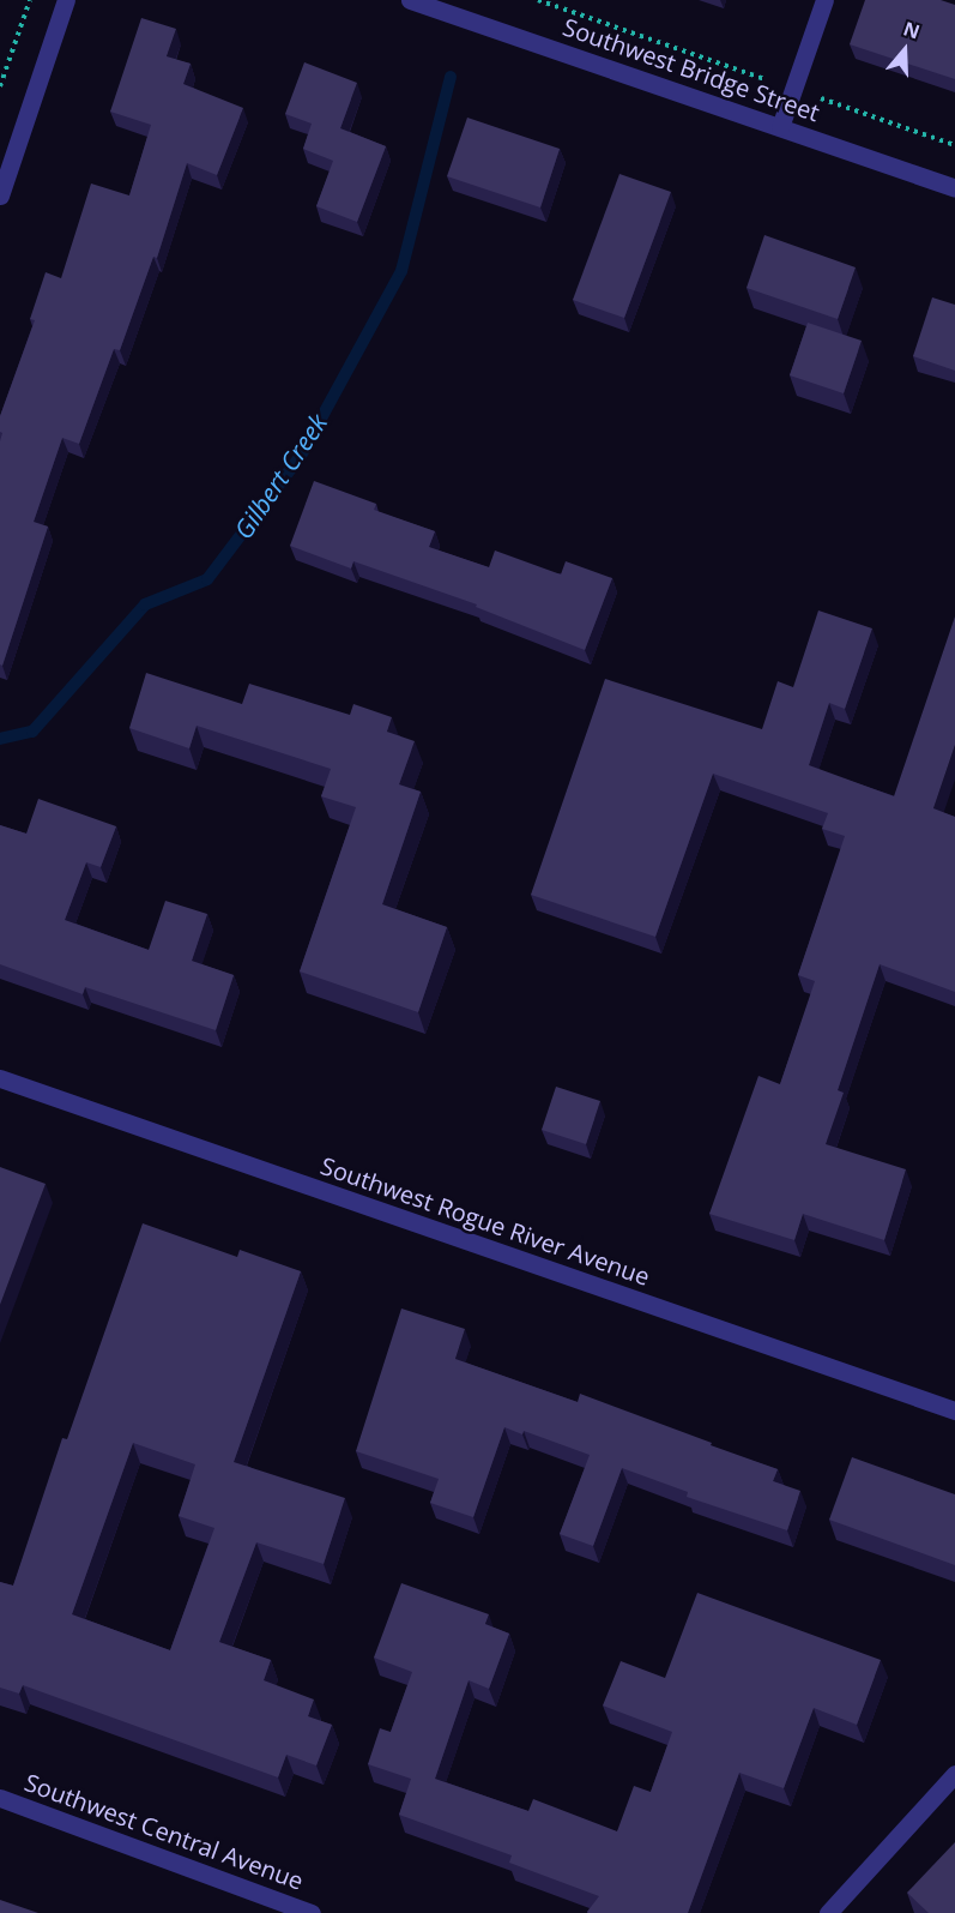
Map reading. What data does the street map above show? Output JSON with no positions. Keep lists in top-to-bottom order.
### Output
{
  "streets": {
    "street": ["Southwest Bridge Street", "Southwest Rogue River Avenue", "Southwest Central Avenue"]
  },
  "water": ["Gilbert Creek"],
  "north": "top"
}
